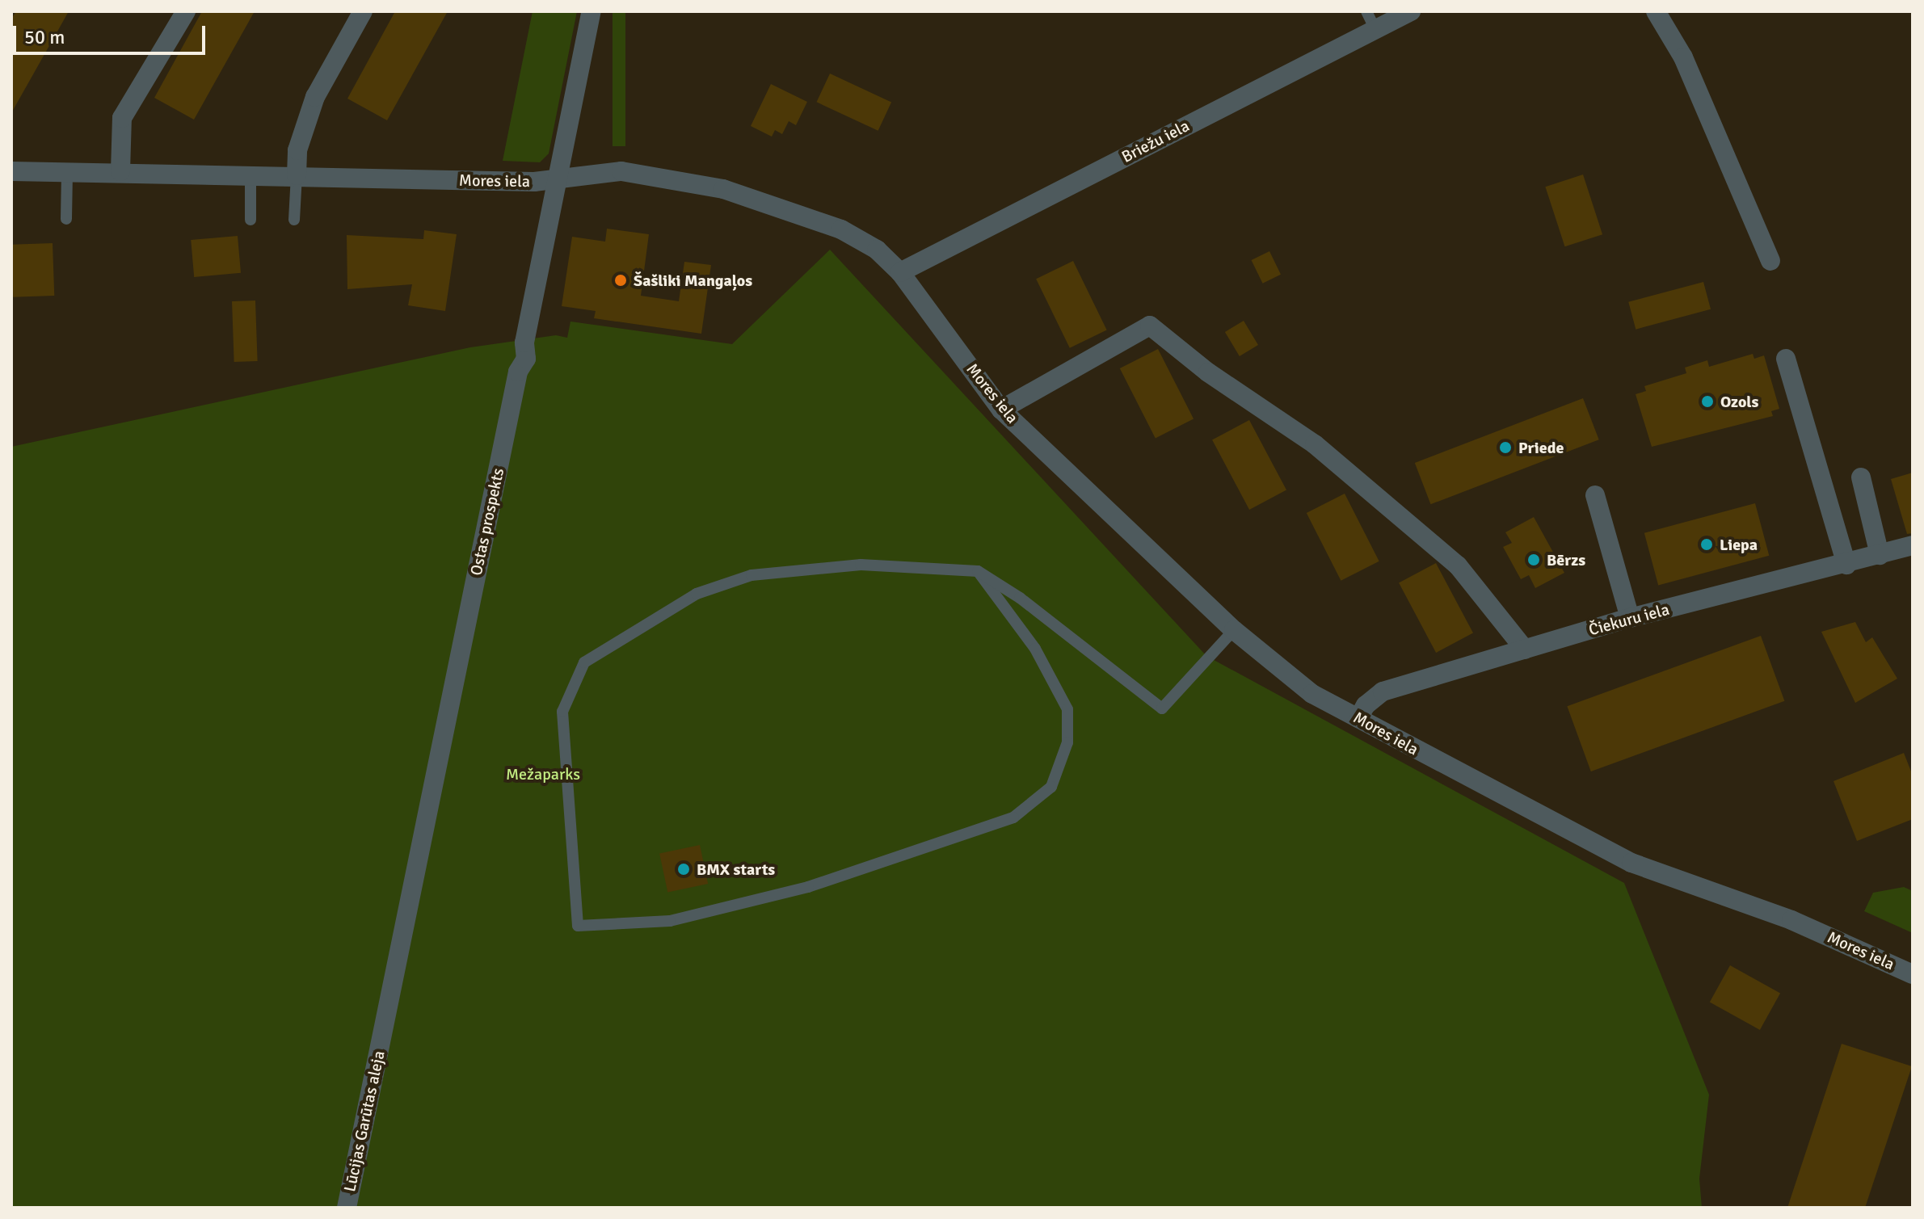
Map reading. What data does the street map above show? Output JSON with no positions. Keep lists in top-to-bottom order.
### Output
{
  "streets": {
    "street": [
      "Briežu iela",
      "Mores iela",
      "Ostas prospekts",
      "Čiekuru iela",
      "Lūcijas Garūtas aleja"
    ]
  },
  "crossings": [
    ["Briežu iela", "Mores iela"],
    ["Mores iela", "Ostas prospekts"],
    ["Mores iela", "Čiekuru iela"],
    ["Ostas prospekts", "Lūcijas Garūtas aleja"]
  ],
  "parks": ["Mežaparks"],
  "places": [
    "Šašliki Mangaļos",
    "Ozols",
    "Priede",
    "Liepa",
    "Bērzs",
    "BMX starts"
  ],
  "scale_bar": "50 m"
}
